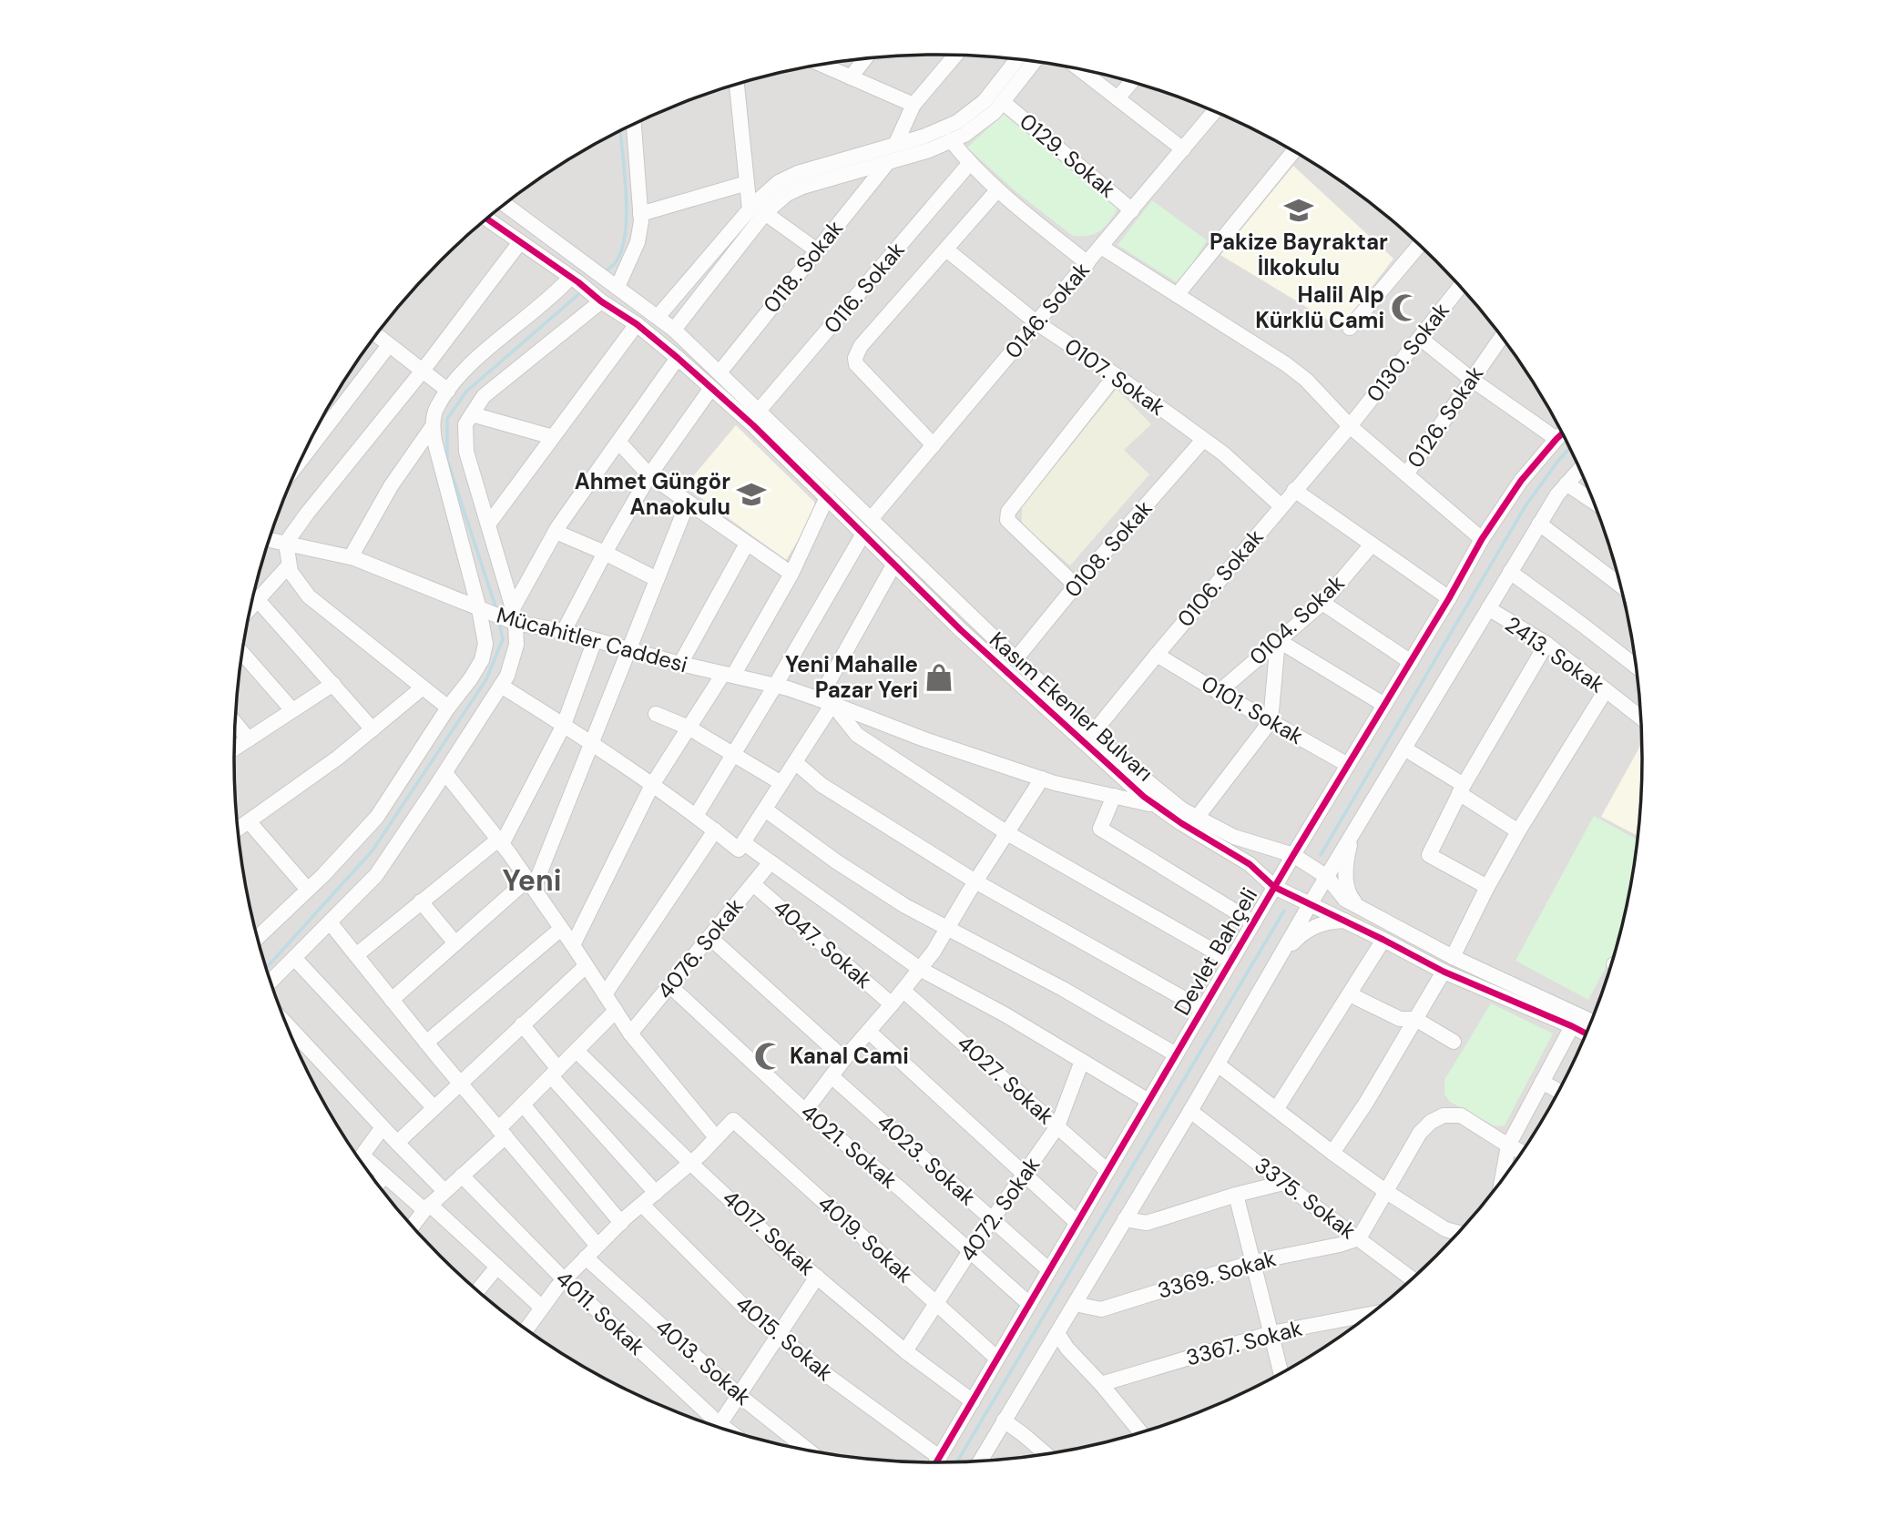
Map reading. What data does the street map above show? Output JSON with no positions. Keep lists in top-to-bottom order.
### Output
{
  "streets": {
    "street": [
      "0129. Sokak",
      "0118. Sokak",
      "0116. Sokak",
      "0146. Sokak",
      "0130. Sokak",
      "0107. Sokak",
      "0126. Sokak",
      "0108. Sokak",
      "0106. Sokak",
      "0104. Sokak",
      "Mücahitler Caddesi",
      "2413. Sokak",
      "Kasım Ekenler Bulvarı",
      "0101. Sokak",
      "4047. Sokak",
      "4076. Sokak",
      "Devlet Bahçeli",
      "4027. Sokak",
      "4021. Sokak",
      "4023. Sokak",
      "3375. Sokak",
      "4072. Sokak",
      "4017. Sokak",
      "4019. Sokak",
      "3369. Sokak",
      "4011. Sokak",
      "4015. Sokak",
      "3367. Sokak",
      "4013. Sokak"
    ]
  },
  "crossings": [
    ["0129. Sokak", "0146. Sokak"],
    ["0118. Sokak", "Kasım Ekenler Bulvarı"],
    ["0116. Sokak", "Kasım Ekenler Bulvarı"],
    ["0146. Sokak", "0107. Sokak"],
    ["0146. Sokak", "Kasım Ekenler Bulvarı"],
    ["0130. Sokak", "0106. Sokak"],
    ["0107. Sokak", "0108. Sokak"],
    ["0107. Sokak", "0106. Sokak"],
    ["0108. Sokak", "Kasım Ekenler Bulvarı"],
    ["0106. Sokak", "Kasım Ekenler Bulvarı"],
    ["0106. Sokak", "0101. Sokak"],
    ["0104. Sokak", "0101. Sokak"],
    ["Mücahitler Caddesi", "Kasım Ekenler Bulvarı"],
    ["Kasım Ekenler Bulvarı", "Devlet Bahçeli"],
    ["0101. Sokak", "Devlet Bahçeli"],
    ["4047. Sokak", "4076. Sokak"],
    ["4076. Sokak", "4021. Sokak"],
    ["Devlet Bahçeli", "4027. Sokak"],
    ["Devlet Bahçeli", "4021. Sokak"],
    ["Devlet Bahçeli", "4023. Sokak"],
    ["Devlet Bahçeli", "4017. Sokak"],
    ["Devlet Bahçeli", "4019. Sokak"],
    ["Devlet Bahçeli", "4015. Sokak"],
    ["4027. Sokak", "4072. Sokak"],
    ["4021. Sokak", "4072. Sokak"],
    ["4023. Sokak", "4072. Sokak"],
    ["3375. Sokak", "3369. Sokak"],
    ["4072. Sokak", "4017. Sokak"],
    ["4072. Sokak", "4019. Sokak"]
  ],
  "districts": ["Yeni"],
  "places": {
    "school or university": ["Pakize Bayraktar İlkokulu", "Ahmet Güngör Anaokulu"],
    "mosque": ["Halil Alp Kürklü Cami", "Kanal Cami"],
    "shop": ["Yeni Mahalle Pazar Yeri"]
  }
}
